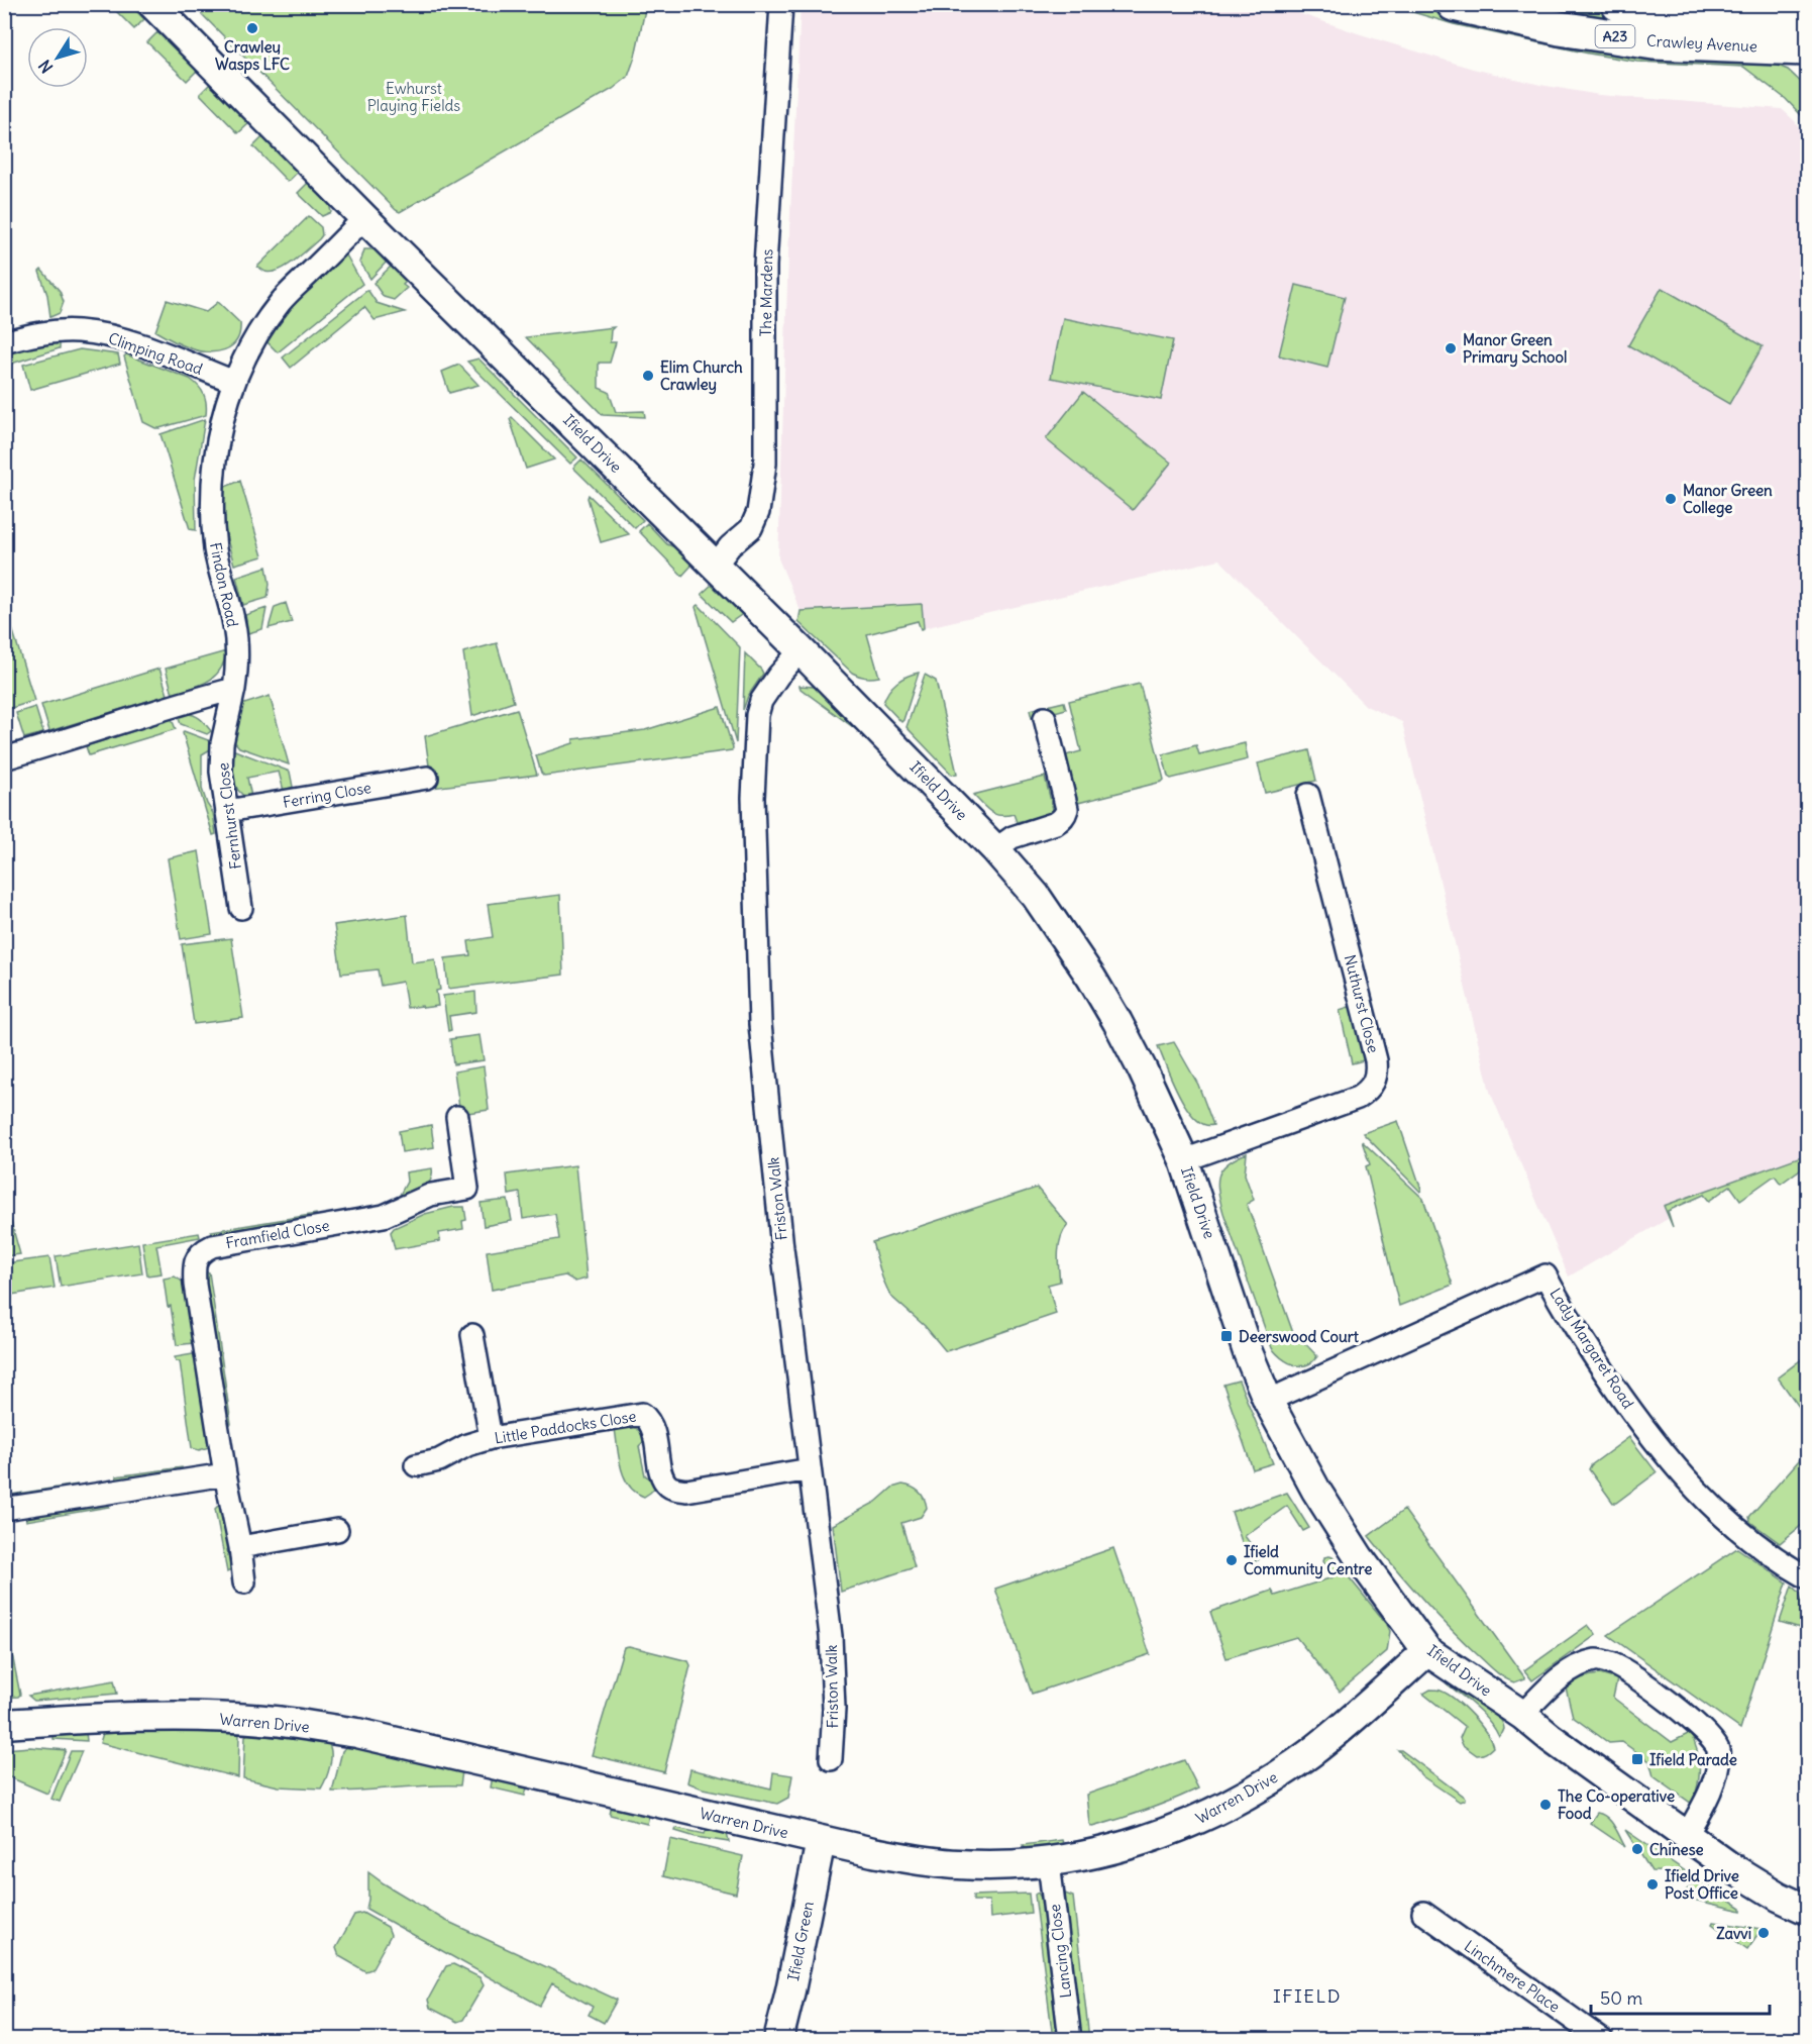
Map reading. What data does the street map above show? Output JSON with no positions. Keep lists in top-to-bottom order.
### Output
{
  "streets": {
    "main road": ["A23", "Crawley Avenue"],
    "street": [
      "The Mardens",
      "Climping Road",
      "Ifield Drive",
      "Findon Road",
      "Ferring Close",
      "Fernhurst Close",
      "Nuthurst Close",
      "Friston Walk",
      "Framfield Close",
      "Lady Margaret Road",
      "Little Paddocks Close",
      "Warren Drive",
      "Ifield Green",
      "Lancing Close",
      "Linchmere Place"
    ]
  },
  "crossings": [
    ["The Mardens", "Ifield Drive"],
    ["Climping Road", "Findon Road"],
    ["Ifield Drive", "Findon Road"],
    ["Ifield Drive", "Nuthurst Close"],
    ["Ifield Drive", "Friston Walk"],
    ["Ifield Drive", "Lady Margaret Road"],
    ["Ifield Drive", "Warren Drive"],
    ["Findon Road", "Fernhurst Close"],
    ["Ferring Close", "Fernhurst Close"],
    ["Friston Walk", "Little Paddocks Close"],
    ["Warren Drive", "Ifield Green"],
    ["Warren Drive", "Lancing Close"]
  ],
  "districts": ["IFIELD"],
  "parks": ["Ewhurst Playing Fields"],
  "places": {
    "other": [
      "Crawley Wasps LFC",
      "Manor Green Primary School",
      "Elim Church Crawley",
      "Manor Green College",
      "Ifield Community Centre",
      "The Co-operative Food",
      "Chinese",
      "Ifield Drive Post Office",
      "Zavvi"
    ],
    "transit": ["Deerswood Court", "Ifield Parade"]
  },
  "scale_bar": "50 m",
  "north": "bottom left"
}
